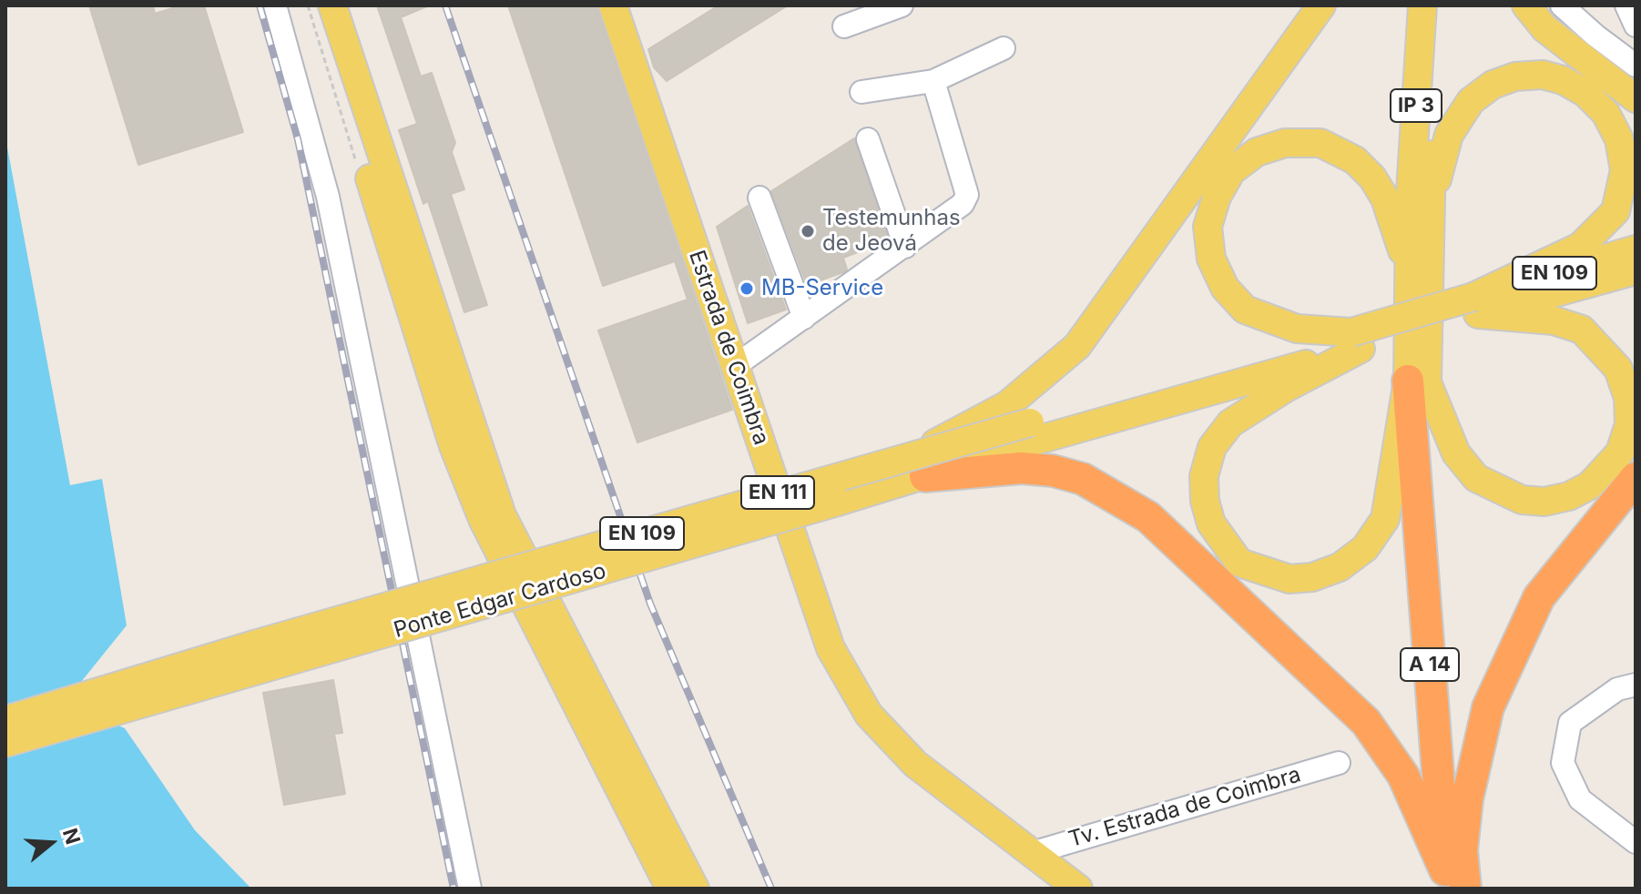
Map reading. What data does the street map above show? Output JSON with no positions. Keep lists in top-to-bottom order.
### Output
{
  "streets": {
    "highway": ["A 14"],
    "main road": [
      "IP 3",
      "EN 109",
      "Estrada de Coimbra",
      "EN 111",
      "Ponte Edgar Cardoso"
    ],
    "street": ["Tv. Estrada de Coimbra"]
  },
  "crossings": [
    ["IP 3", "A 14"],
    ["EN 109", "Ponte Edgar Cardoso"],
    ["Estrada de Coimbra", "Tv. Estrada de Coimbra"]
  ],
  "places": ["Testemunhas de Jeová", "MB-Service"],
  "north": "right"
}
